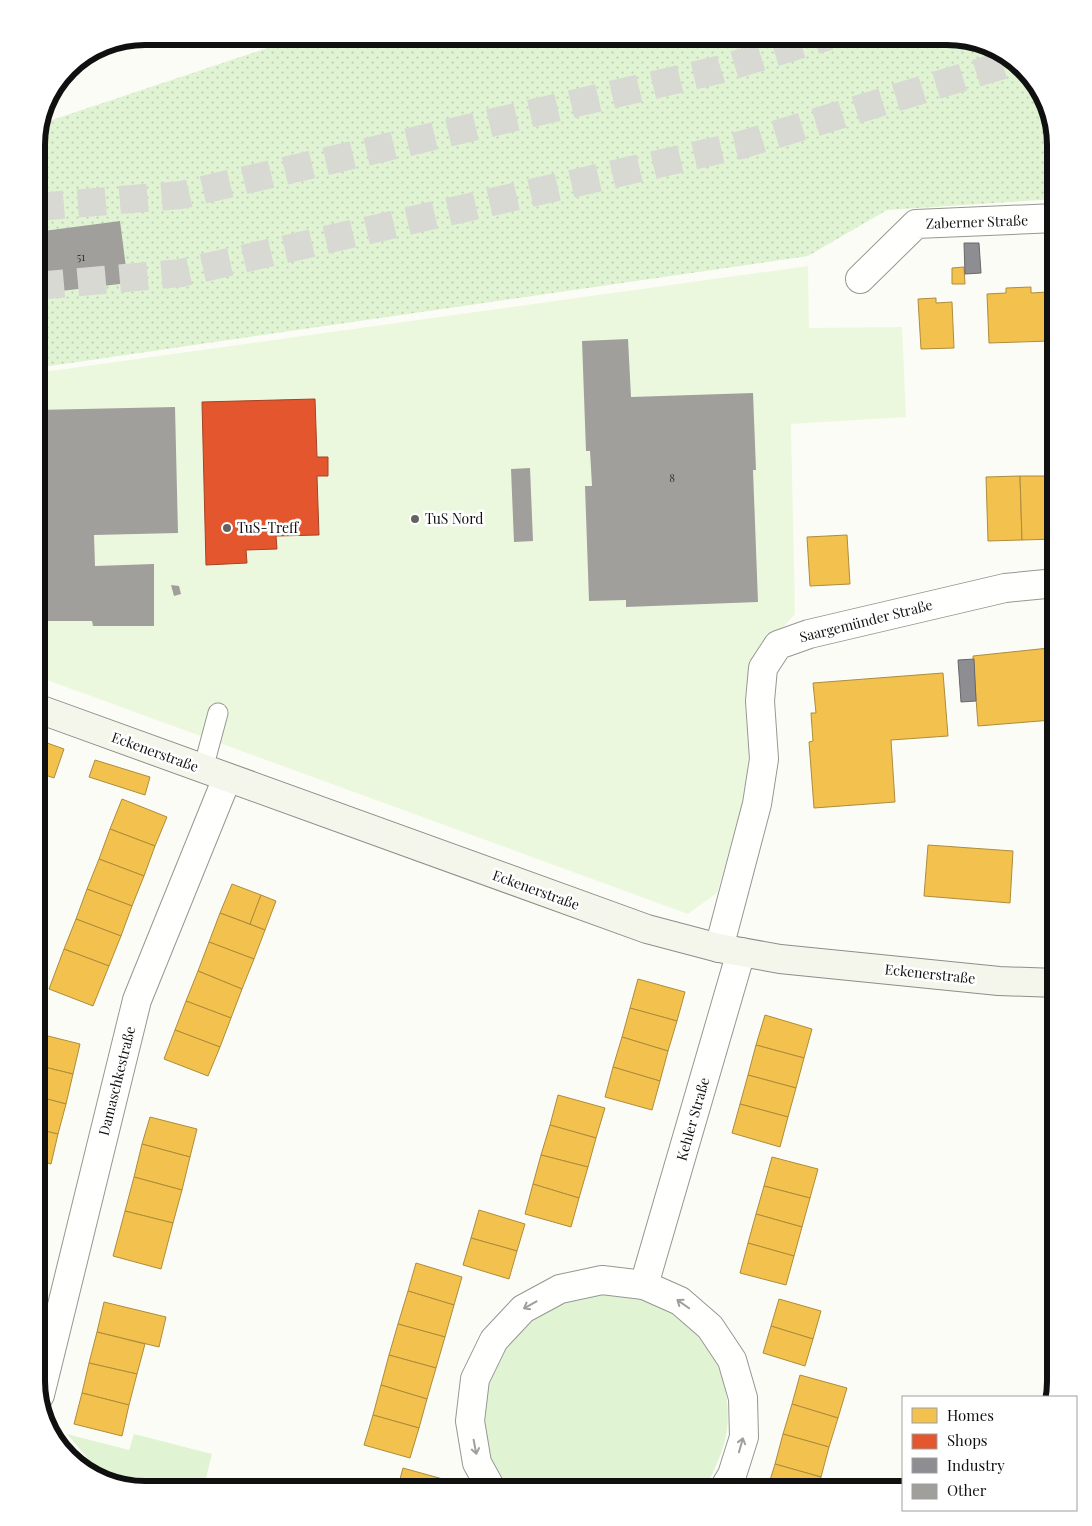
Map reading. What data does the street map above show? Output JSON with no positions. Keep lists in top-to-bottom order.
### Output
{
  "streets": {
    "street": [
      "Zaberner Straße",
      "Saargemünder Straße",
      "Eckenerstraße",
      "Damaschkestraße",
      "Kehler Straße"
    ]
  },
  "crossings": [
    ["Saargemünder Straße", "Eckenerstraße"],
    ["Saargemünder Straße", "Kehler Straße"],
    ["Eckenerstraße", "Damaschkestraße"],
    ["Eckenerstraße", "Kehler Straße"]
  ],
  "places": ["TuS Nord", "TuS-Treff"],
  "house_numbers": ["51", "8"],
  "legend": [
    "Homes",
    "Shops",
    "Industry",
    "Other"
  ]
}
